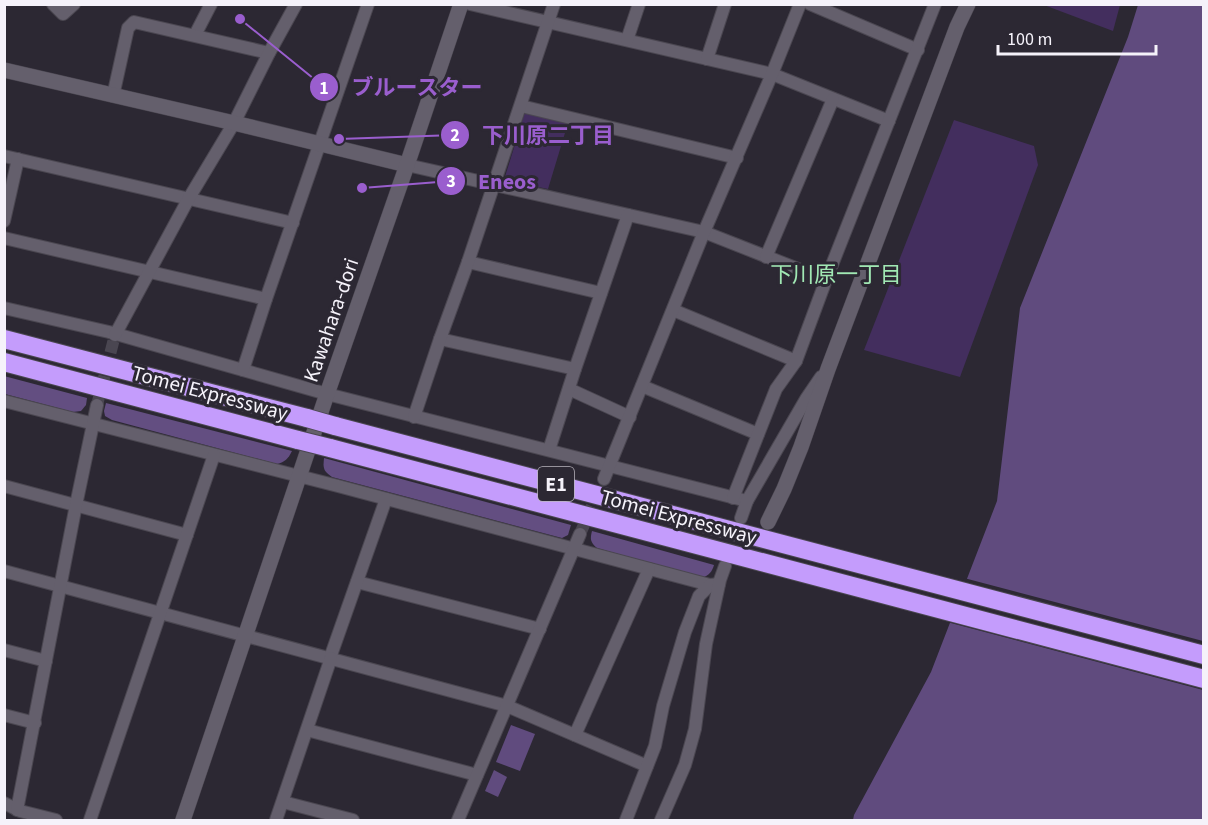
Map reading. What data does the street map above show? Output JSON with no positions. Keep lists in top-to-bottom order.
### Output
{
  "streets": {
    "highway": ["Tomei Expressway", "E1"],
    "street": ["Kawahara-dori"]
  },
  "districts": ["下川原一丁目"],
  "places": ["ブルースター", "下川原二丁目", "Eneos"],
  "scale_bar": "100 m"
}
